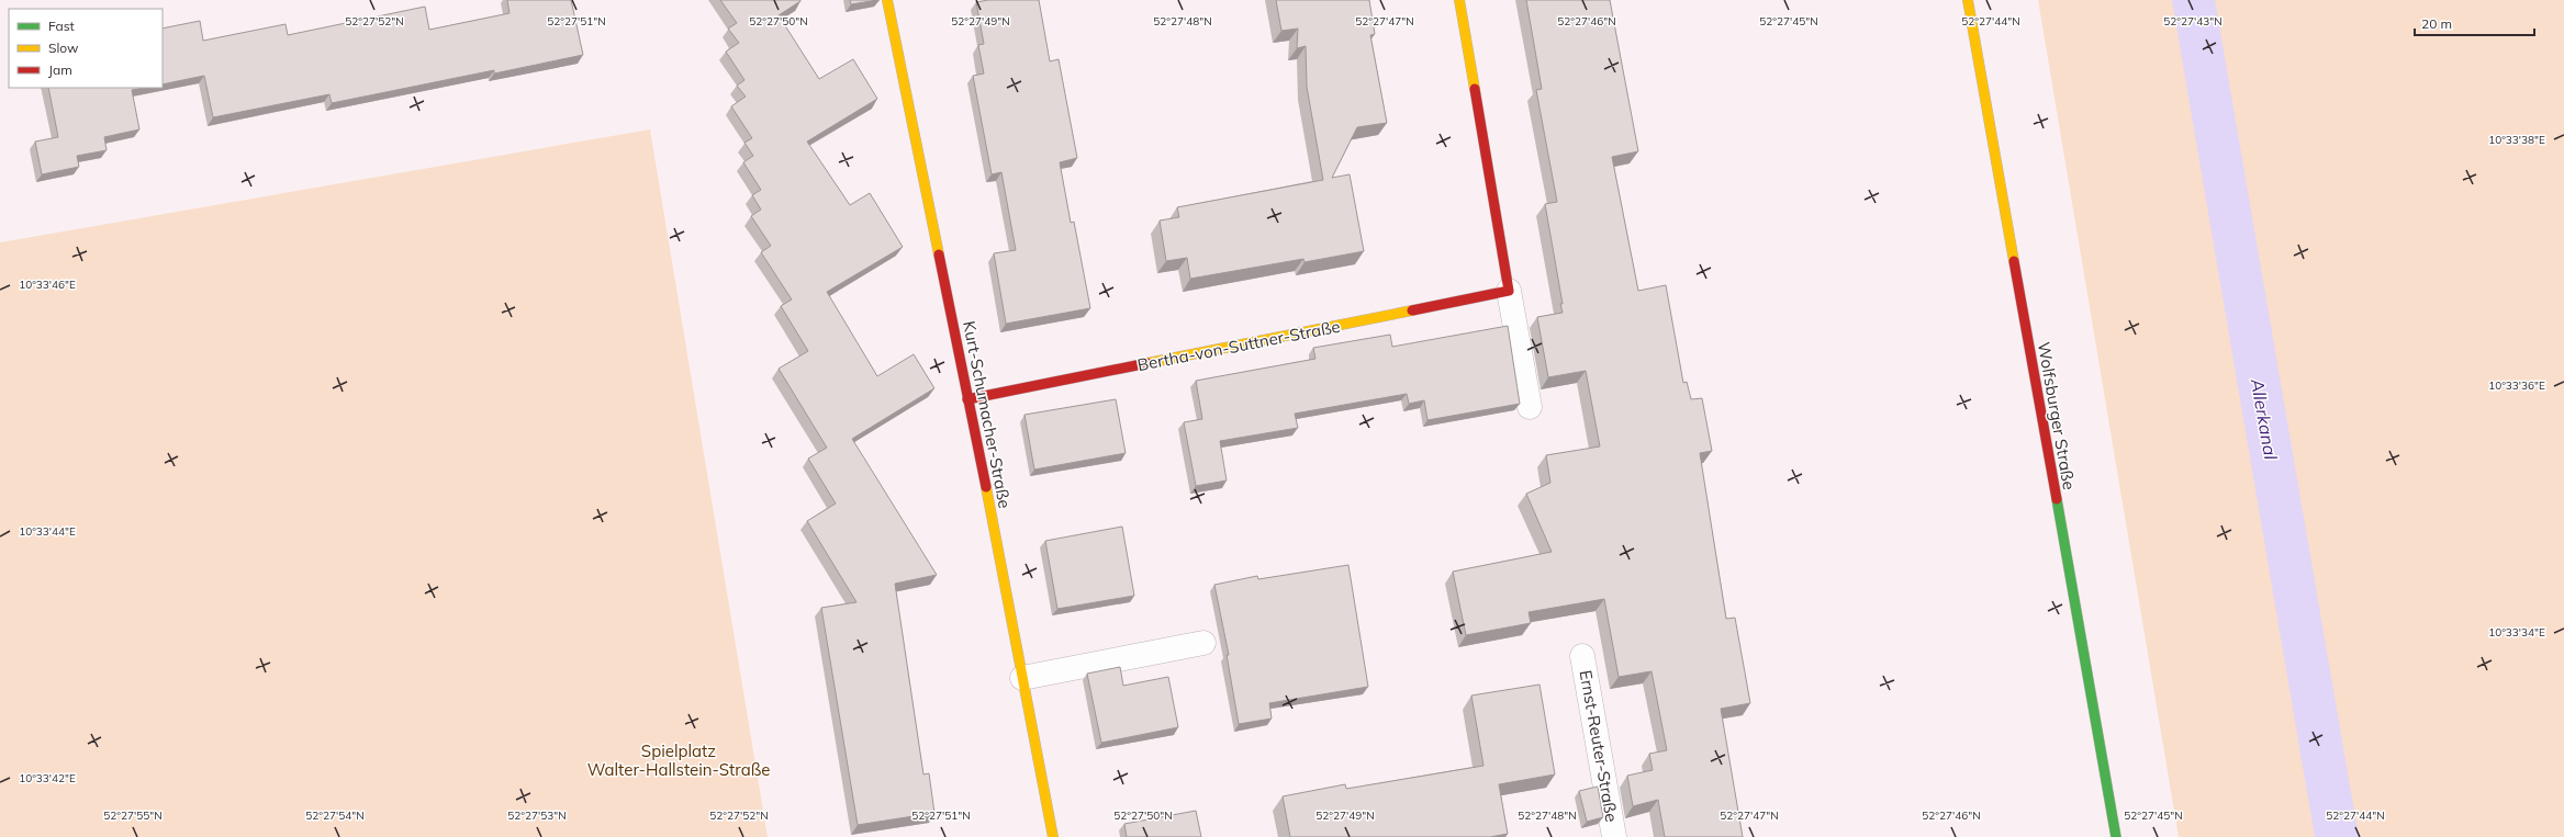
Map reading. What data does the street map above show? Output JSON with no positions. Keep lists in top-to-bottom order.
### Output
{
  "streets": {
    "street": ["Bertha-von-Suttner-Straße", "Kurt-Schumacher-Straße", "Wolfsburger Straße"],
    "lane": ["Ernst-Reuter-Straße"]
  },
  "crossings": [
    ["Bertha-von-Suttner-Straße", "Kurt-Schumacher-Straße"]
  ],
  "water": ["Allerkanal"],
  "parks": ["Spielplatz Walter-Hallstein-Straße"],
  "legend": ["Fast", "Slow", "Jam"],
  "scale_bar": "20 m",
  "coordinates": [
    "52°27'52\"N",
    "52°27'50\"N",
    "52°27'47\"N",
    "52°27'46\"N",
    "52°27'45\"N",
    "52°27'43\"N",
    "52°27'51\"N",
    "52°27'49\"N",
    "52°27'48\"N",
    "52°27'44\"N",
    "10°33'38\"E",
    "10°33'46\"E",
    "10°33'36\"E",
    "10°33'44\"E",
    "10°33'34\"E",
    "10°33'42\"E",
    "52°27'55\"N",
    "52°27'54\"N",
    "52°27'53\"N"
  ]
}
